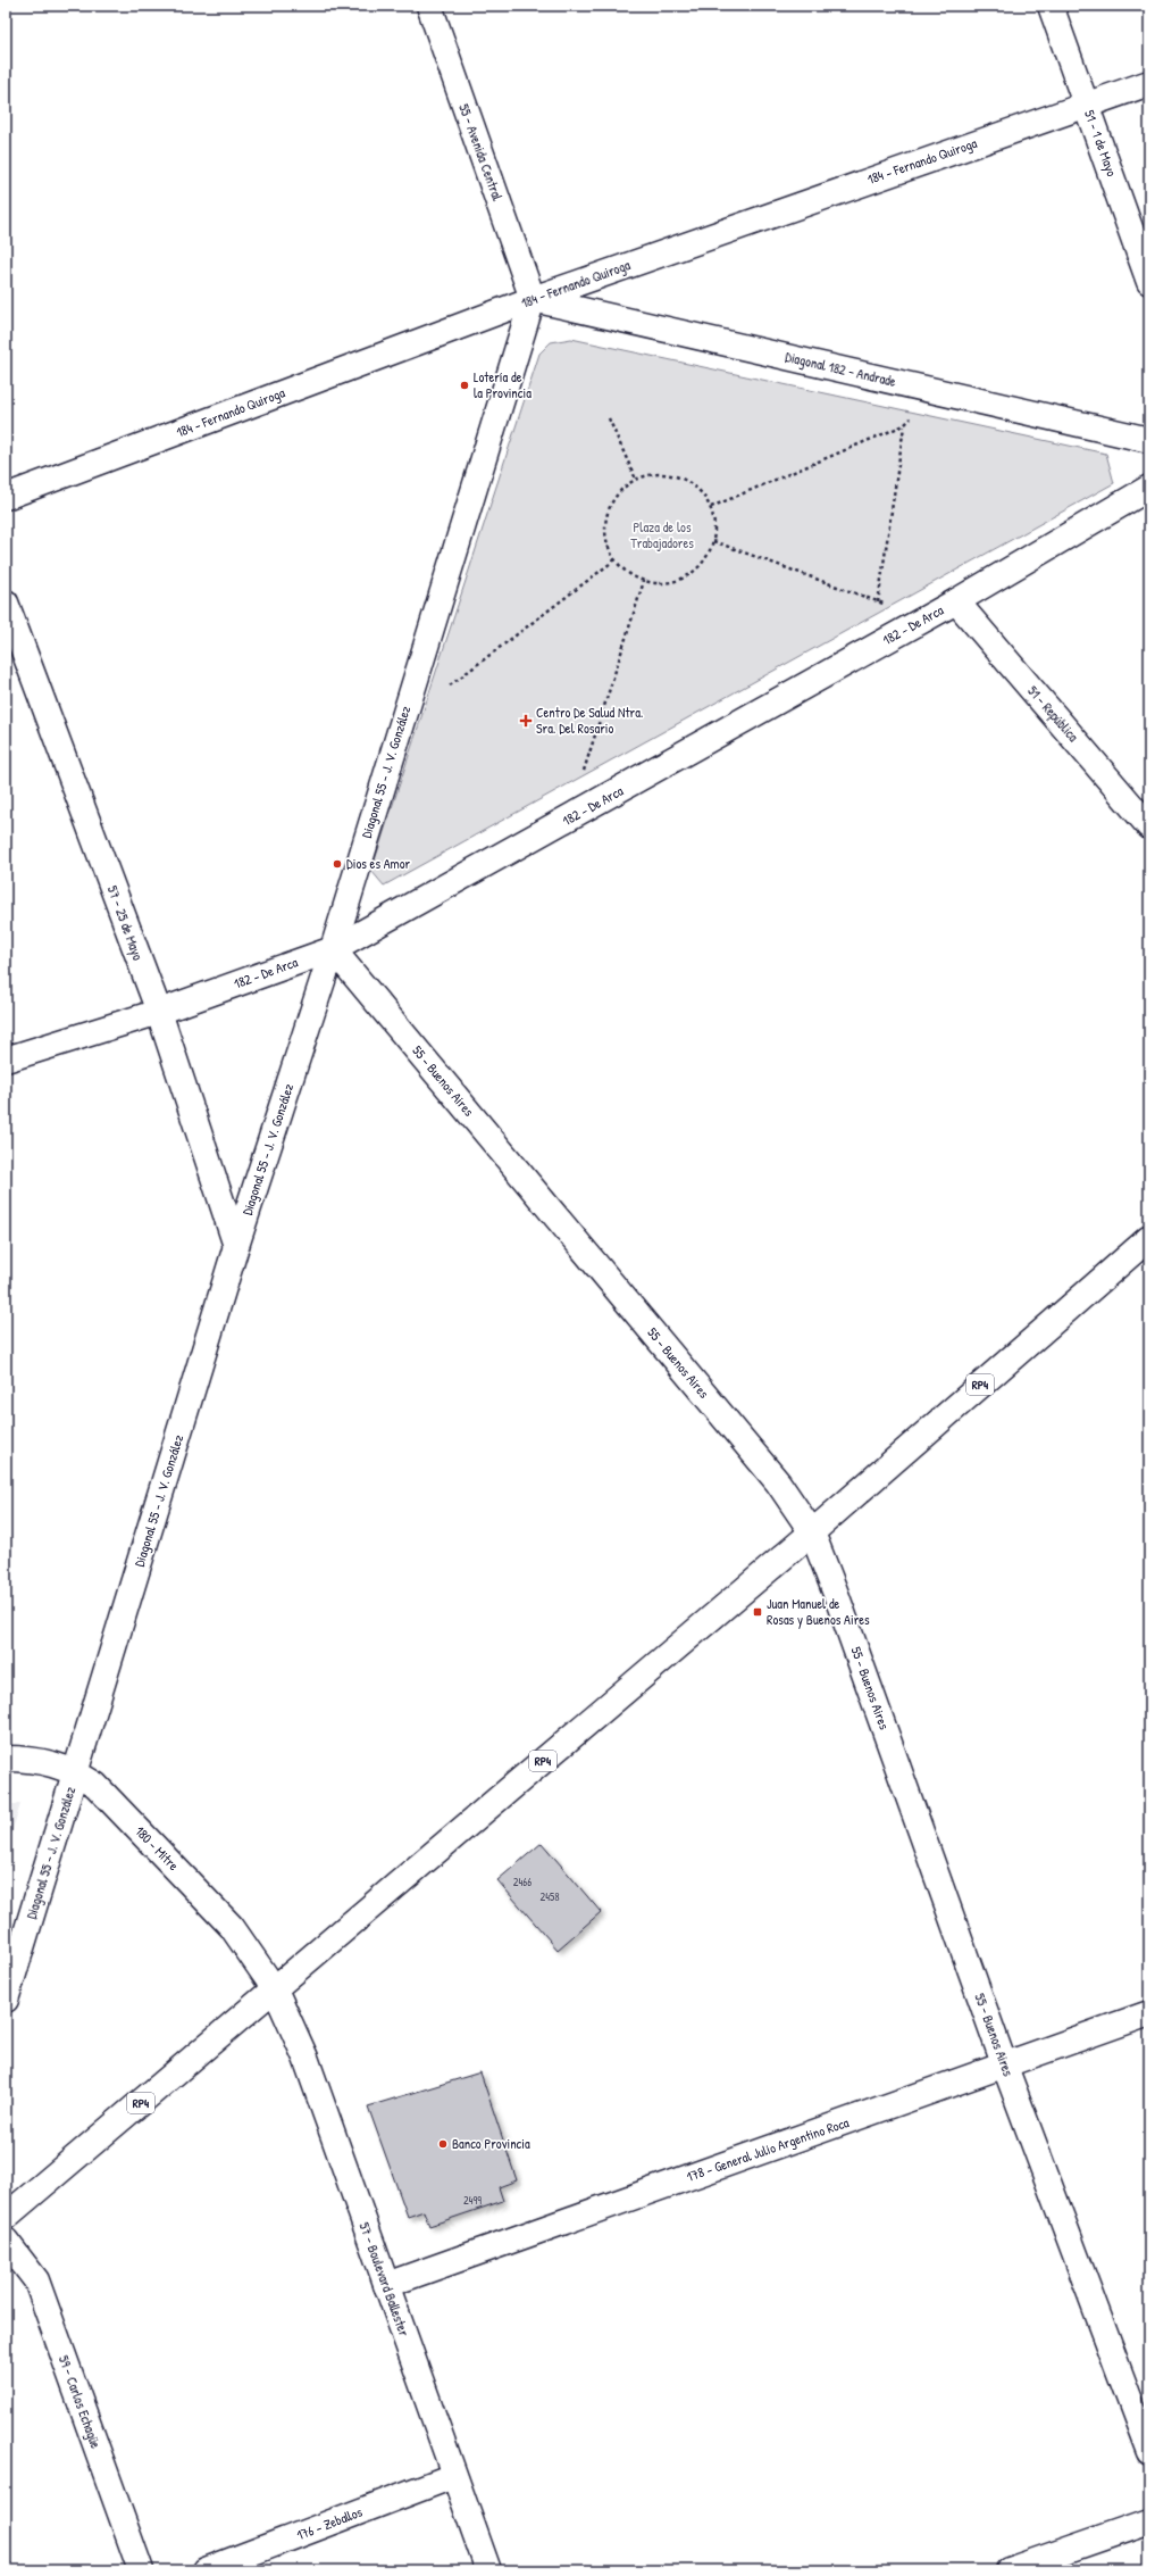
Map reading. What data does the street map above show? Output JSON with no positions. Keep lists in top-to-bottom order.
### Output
{
  "streets": {
    "street": [
      "51 - 1 de Mayo",
      "55 - Avenida Central",
      "184 - Fernando Quiroga",
      "Diagonal 182 - Andrade",
      "182 - De Arca",
      "51 - República",
      "Diagonal 55 - J. V. González",
      "57 - 25 de Mayo",
      "55 - Buenos Aires",
      "RP4",
      "180 - Mitre",
      "178 - General Julio Argentino Roca",
      "57 - Boulevard Ballester",
      "59 - Carlos Echagüe",
      "176 - Zeballos"
    ]
  },
  "crossings": [
    ["51 - 1 de Mayo", "184 - Fernando Quiroga"],
    ["55 - Avenida Central", "184 - Fernando Quiroga"],
    ["55 - Avenida Central", "Diagonal 182 - Andrade"],
    ["55 - Avenida Central", "Diagonal 55 - J. V. González"],
    ["184 - Fernando Quiroga", "Diagonal 182 - Andrade"],
    ["184 - Fernando Quiroga", "Diagonal 55 - J. V. González"],
    ["Diagonal 182 - Andrade", "Diagonal 55 - J. V. González"],
    ["182 - De Arca", "51 - República"],
    ["182 - De Arca", "Diagonal 55 - J. V. González"],
    ["182 - De Arca", "57 - 25 de Mayo"],
    ["182 - De Arca", "55 - Buenos Aires"],
    ["Diagonal 55 - J. V. González", "57 - 25 de Mayo"],
    ["Diagonal 55 - J. V. González", "55 - Buenos Aires"],
    ["Diagonal 55 - J. V. González", "180 - Mitre"],
    ["55 - Buenos Aires", "RP4"],
    ["55 - Buenos Aires", "178 - General Julio Argentino Roca"],
    ["RP4", "180 - Mitre"],
    ["RP4", "57 - Boulevard Ballester"],
    ["180 - Mitre", "57 - Boulevard Ballester"],
    ["178 - General Julio Argentino Roca", "57 - Boulevard Ballester"],
    ["57 - Boulevard Ballester", "176 - Zeballos"]
  ],
  "parks": ["Plaza de los Trabajadores"],
  "places": {
    "other": ["Lotería de la Provincia", "Dios es Amor", "Banco Provincia"],
    "health": ["Centro De Salud Ntra. Sra. Del Rosario"],
    "transit": ["Juan Manuel de Rosas y Buenos Aires"]
  },
  "house_numbers": ["2466", "2458", "2499"]
}
